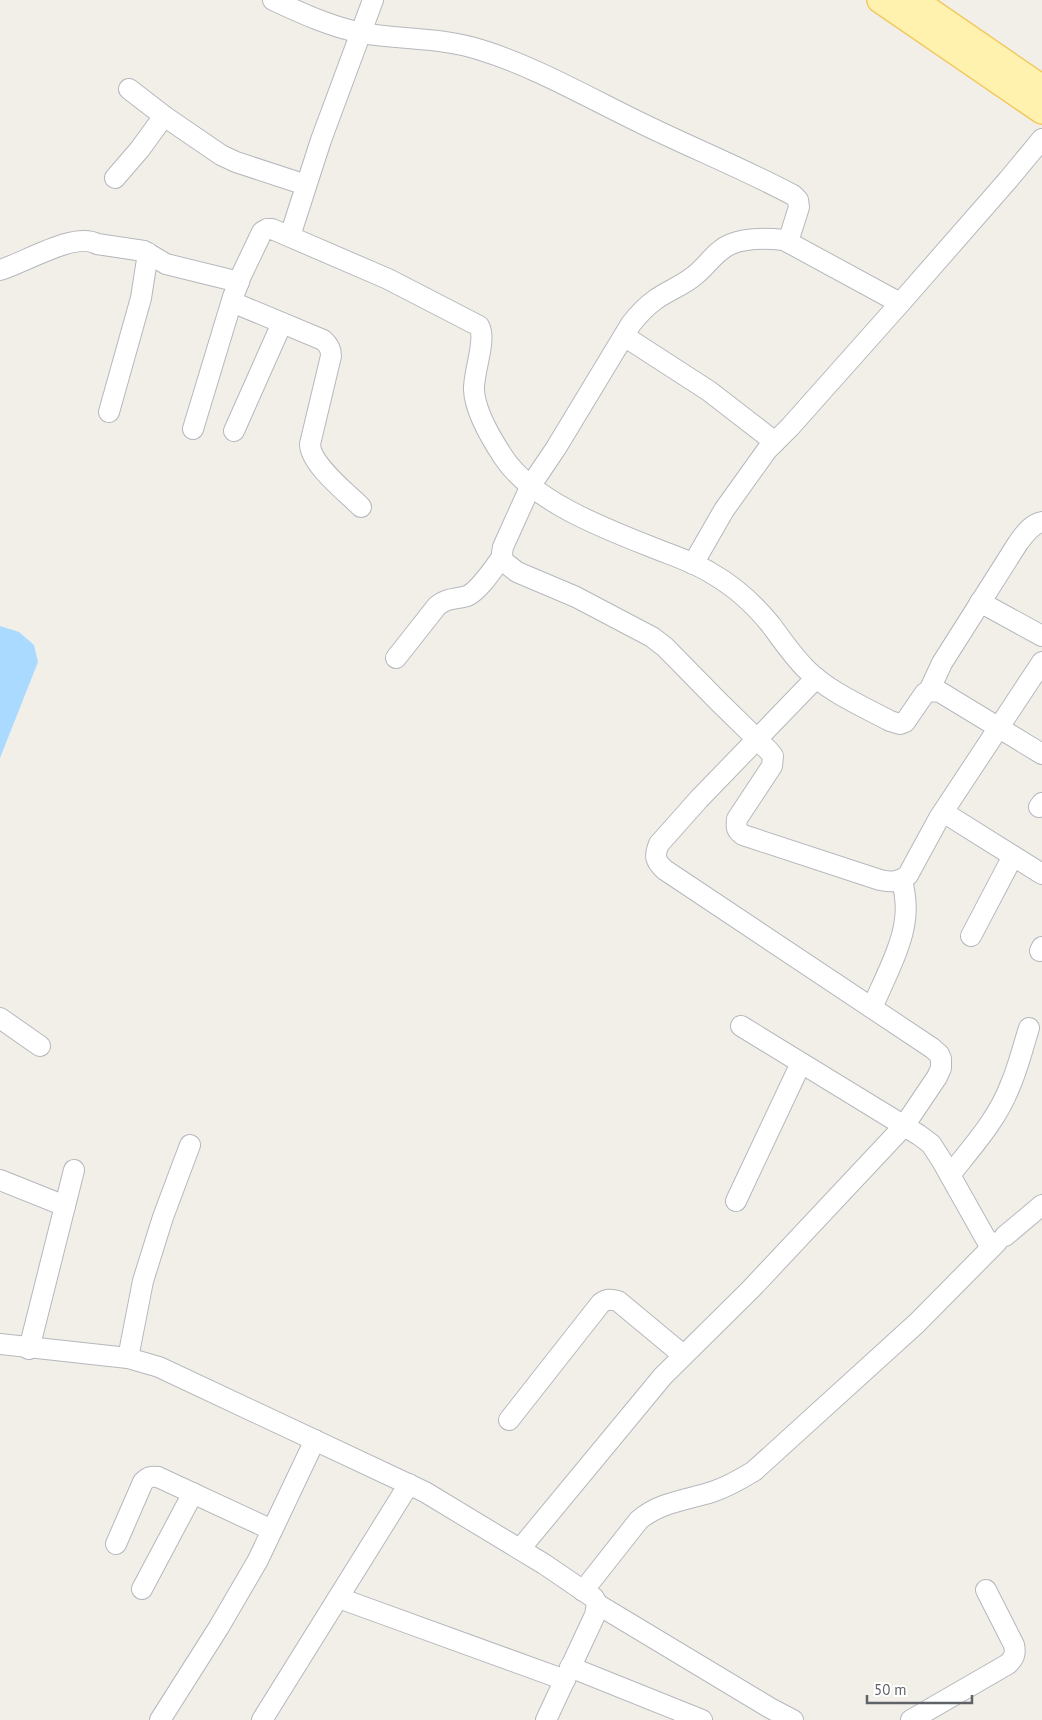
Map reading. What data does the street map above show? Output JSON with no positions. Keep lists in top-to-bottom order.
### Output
{
  "scale_bar": "50 m"
}
